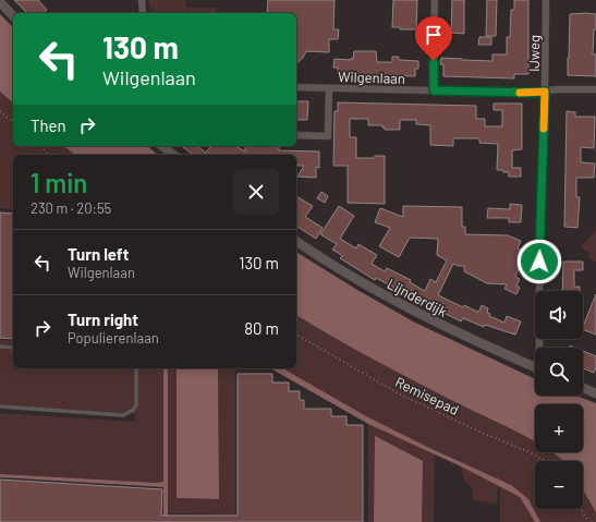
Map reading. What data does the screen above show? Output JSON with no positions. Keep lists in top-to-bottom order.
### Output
{
  "streets": {
    "street": ["IJweg", "Wilgenlaan", "Lijnderdijk"],
    "path": ["Remisepad"]
  },
  "crossings": [
    ["IJweg", "Wilgenlaan"]
  ],
  "page": {
    "turn": ["130 m", "Wilgenlaan"],
    "then": "Then",
    "heading": ["1 min", "230 m · 20:55"],
    "list": [
      {
        "name": "Turn left",
        "note": "Wilgenlaan",
        "value": "130 m"
      },
      {
        "name": "Turn right",
        "note": "Populierenlaan",
        "value": "80 m"
      }
    ],
    "map_buttons": ["+", "−"]
  }
}
